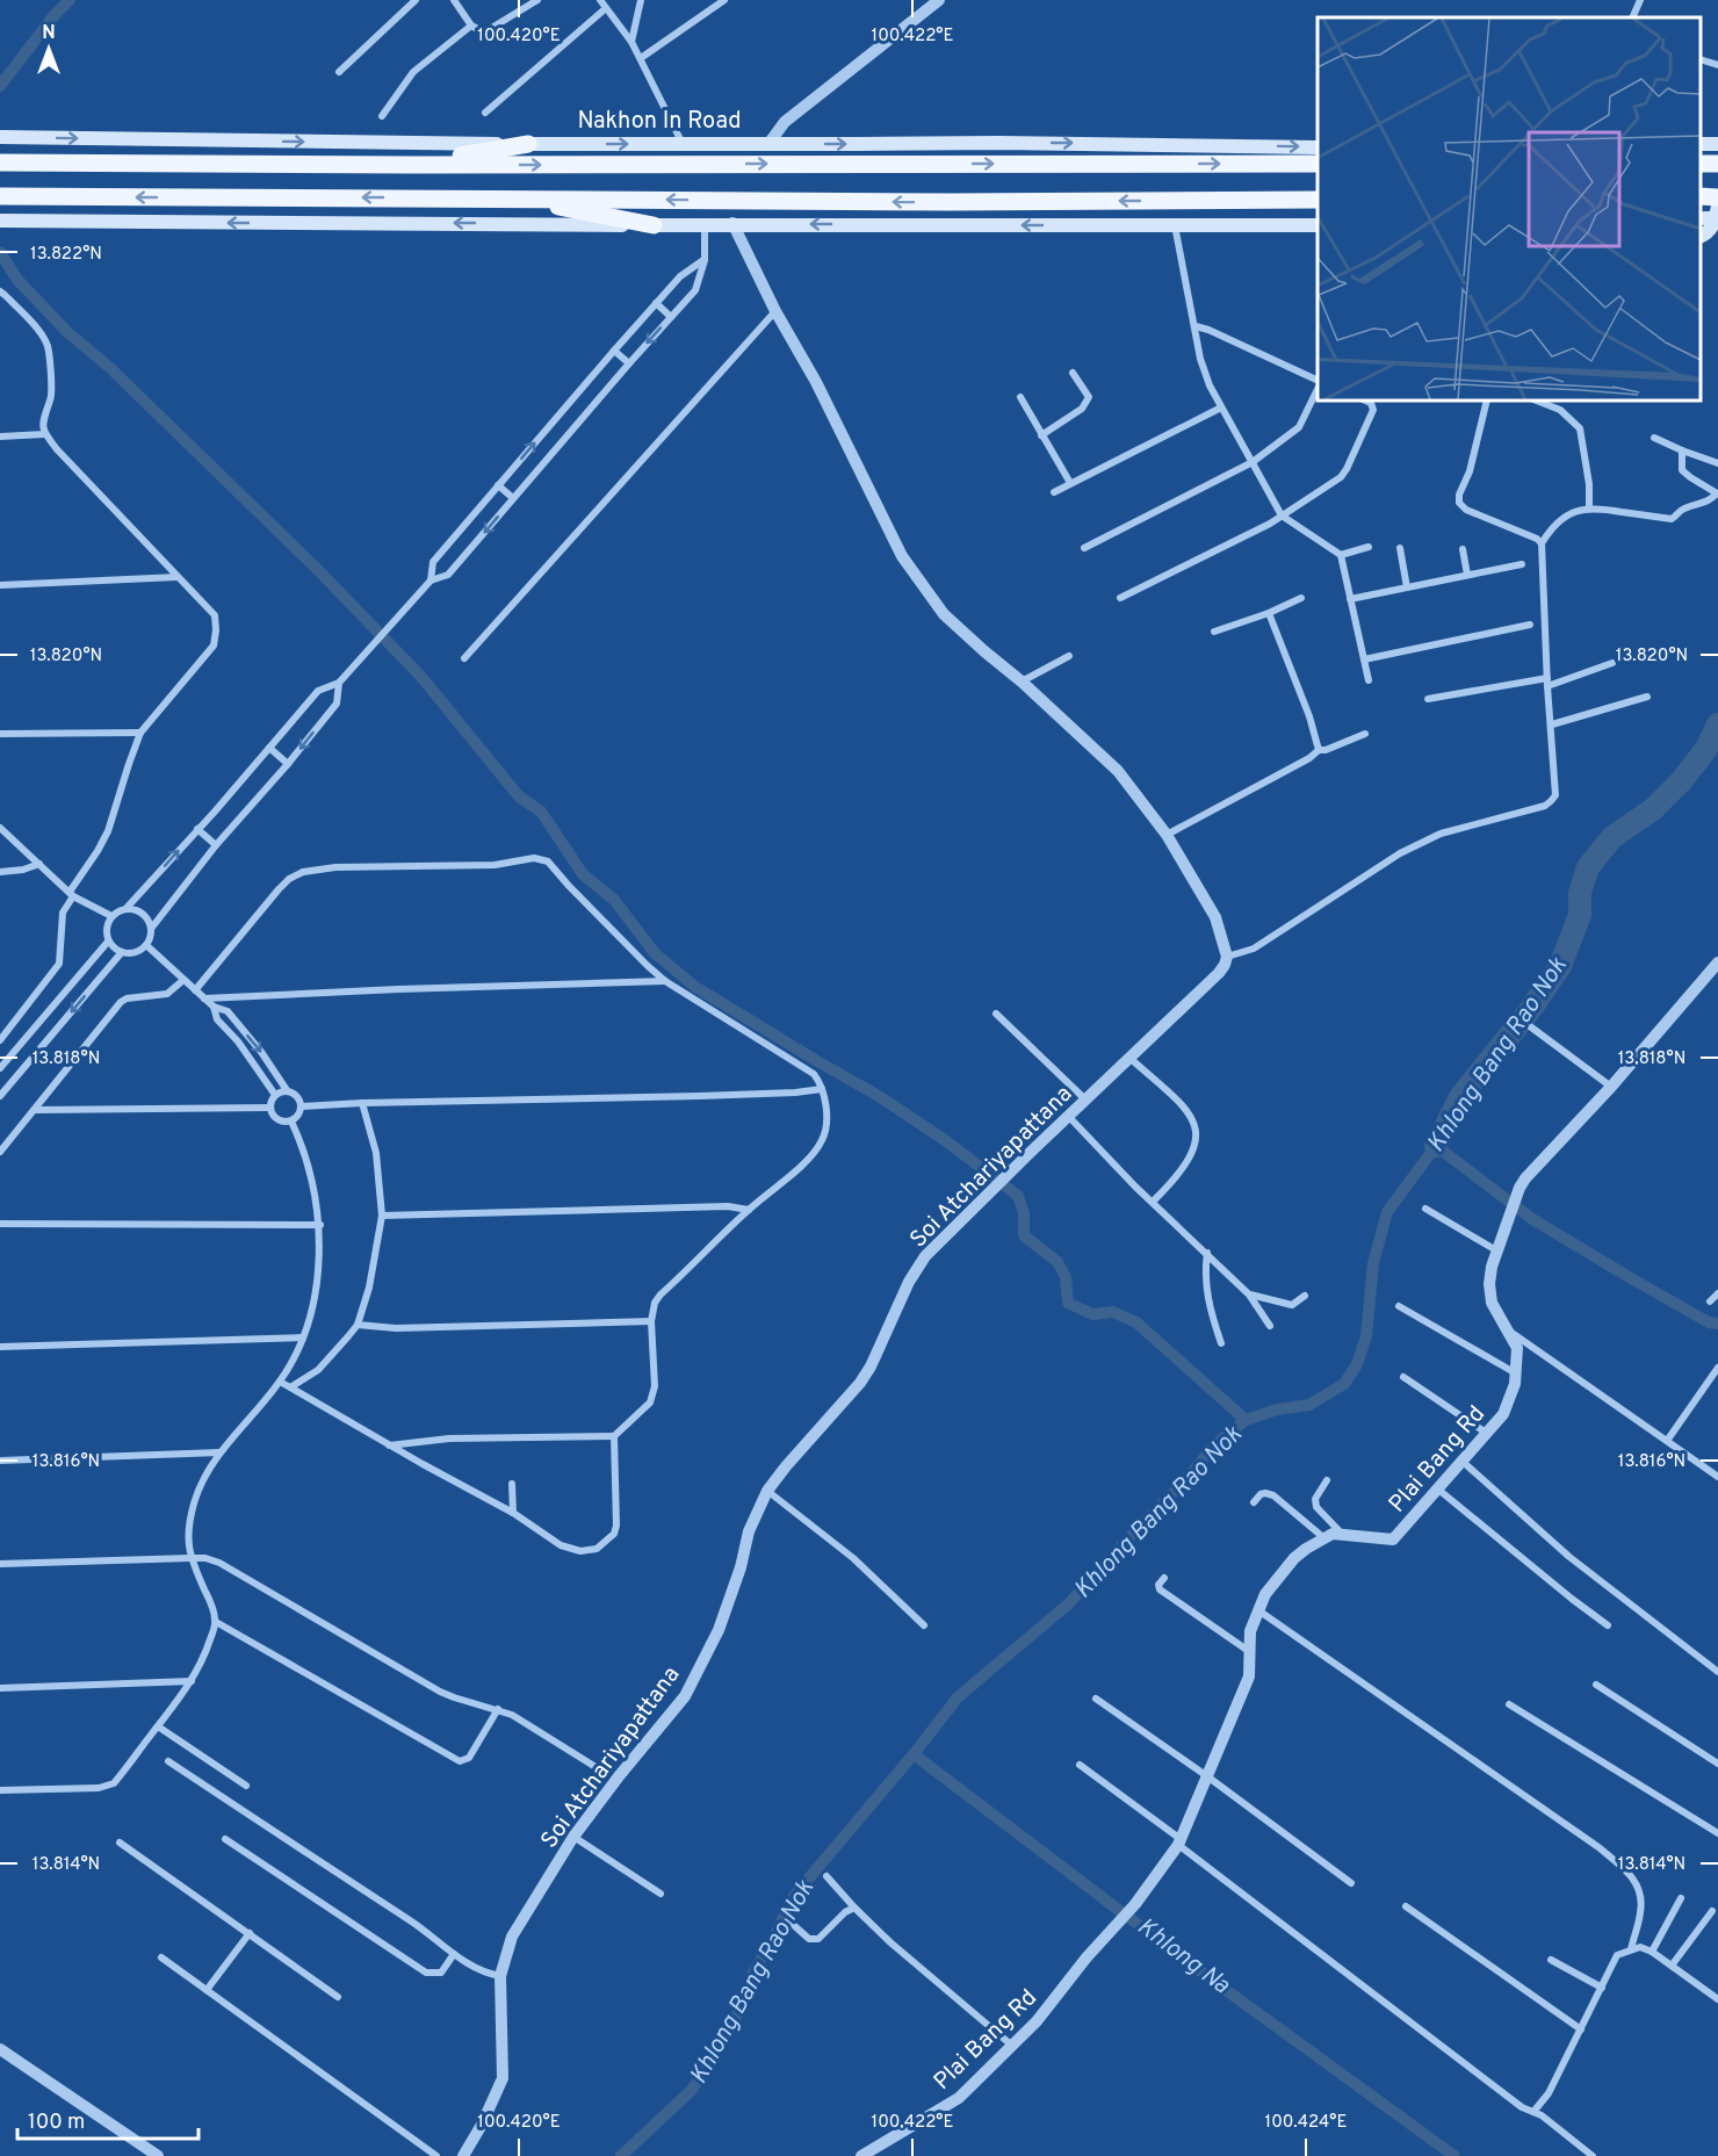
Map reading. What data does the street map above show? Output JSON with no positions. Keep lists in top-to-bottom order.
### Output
{
  "streets": {
    "main road": ["Nakhon In Road"],
    "street": ["Soi Atchariyapattana", "Plai Bang Rd"]
  },
  "water": ["Khlong Bang Rao Nok", "Khlong Na"],
  "scale_bar": "100 m",
  "north": "top",
  "coordinates": [
    "100.420°E",
    "100.422°E",
    "13.822°N",
    "13.820°N",
    "13.818°N",
    "13.816°N",
    "13.814°N",
    "100.424°E"
  ]
}
